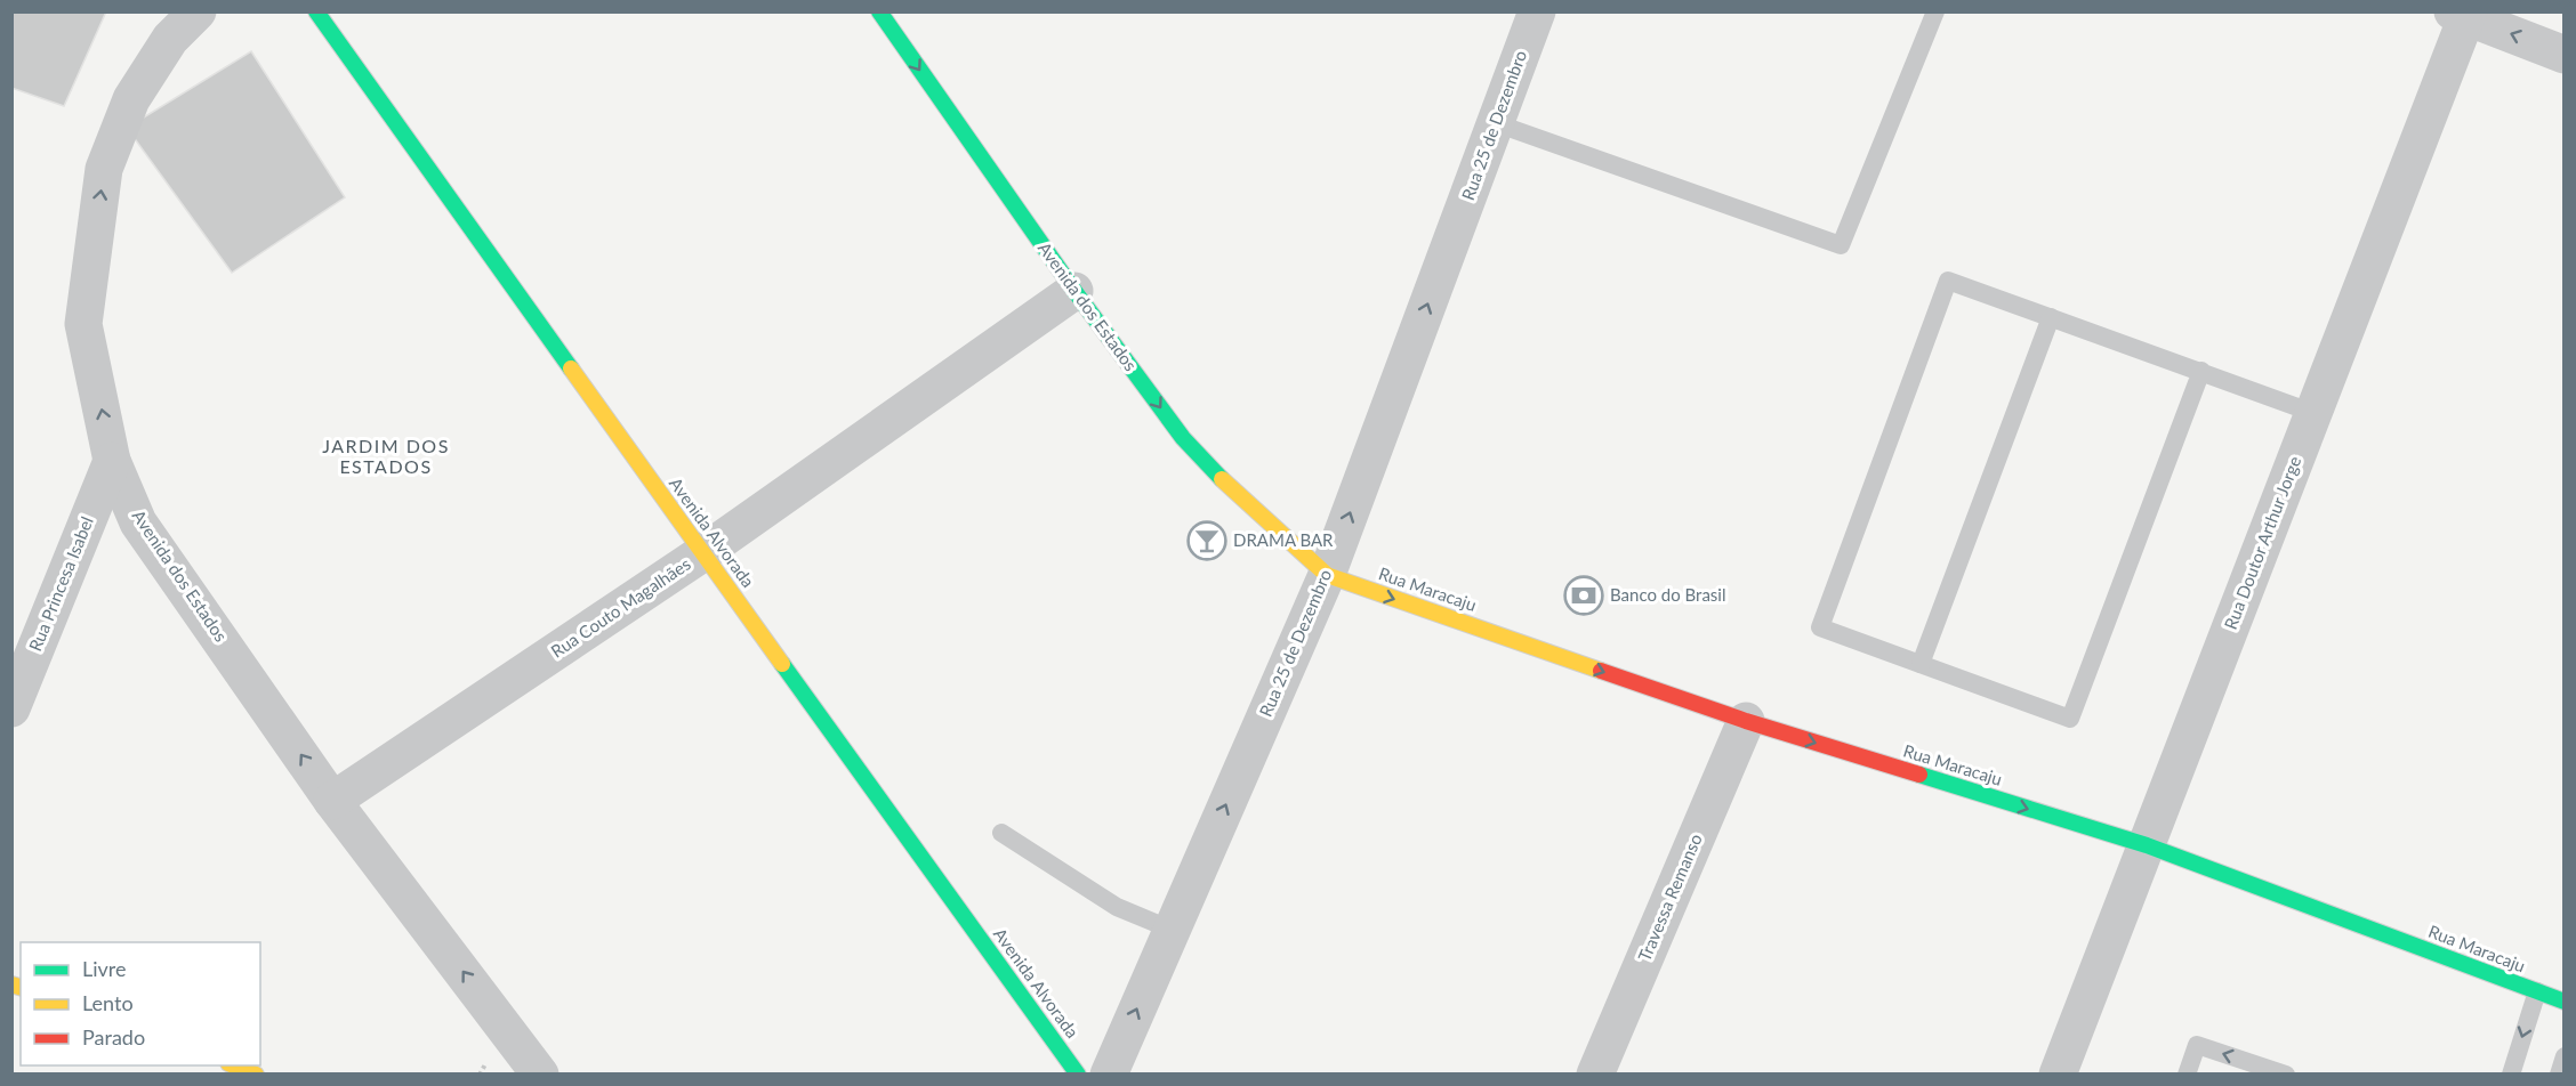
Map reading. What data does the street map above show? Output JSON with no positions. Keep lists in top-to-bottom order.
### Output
{
  "streets": {
    "street": [
      "Rua 25 de Dezembro",
      "Avenida dos Estados",
      "Avenida Alvorada",
      "Rua Doutor Arthur Jorge",
      "Rua Princesa Isabel",
      "Rua Maracaju",
      "Rua Couto Magalhães",
      "Travessa Remanso"
    ]
  },
  "crossings": [
    ["Rua 25 de Dezembro", "Avenida dos Estados"],
    ["Rua 25 de Dezembro", "Rua Maracaju"],
    ["Avenida dos Estados", "Rua Princesa Isabel"],
    ["Avenida dos Estados", "Rua Maracaju"],
    ["Avenida dos Estados", "Rua Couto Magalhães"],
    ["Avenida Alvorada", "Rua Couto Magalhães"],
    ["Rua Doutor Arthur Jorge", "Rua Maracaju"],
    ["Rua Maracaju", "Travessa Remanso"]
  ],
  "one_way": ["Rua 25 de Dezembro", "Rua Maracaju"],
  "districts": ["JARDIM DOS ESTADOS"],
  "places": {
    "bar": ["DRAMA BAR"],
    "bank": ["Banco do Brasil"]
  },
  "legend": ["Livre", "Lento", "Parado"]
}
